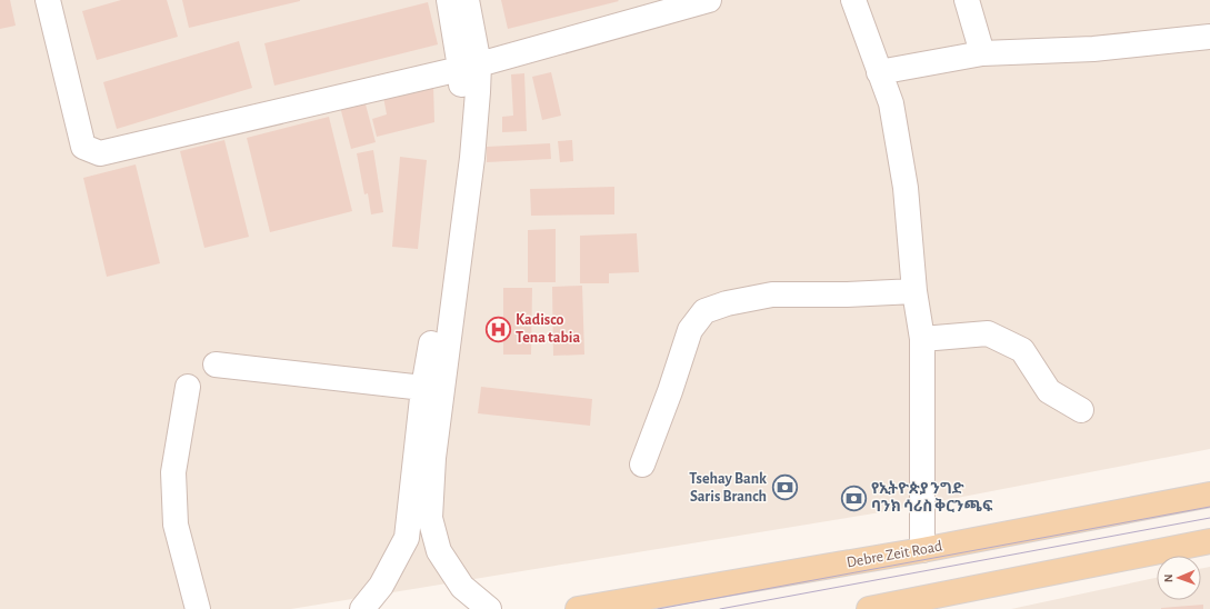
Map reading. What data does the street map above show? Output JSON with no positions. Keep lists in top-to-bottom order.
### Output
{
  "streets": {
    "main road": ["Debre Zeit Road"]
  },
  "places": {
    "hospital": ["Kadisco Tena tabia"],
    "bank": ["Tsehay Bank Saris Branch", "የኢትዮጵያ ንግድ ባንክ ሳሪስ ቅርንጫፍ"]
  },
  "north": "left"
}
